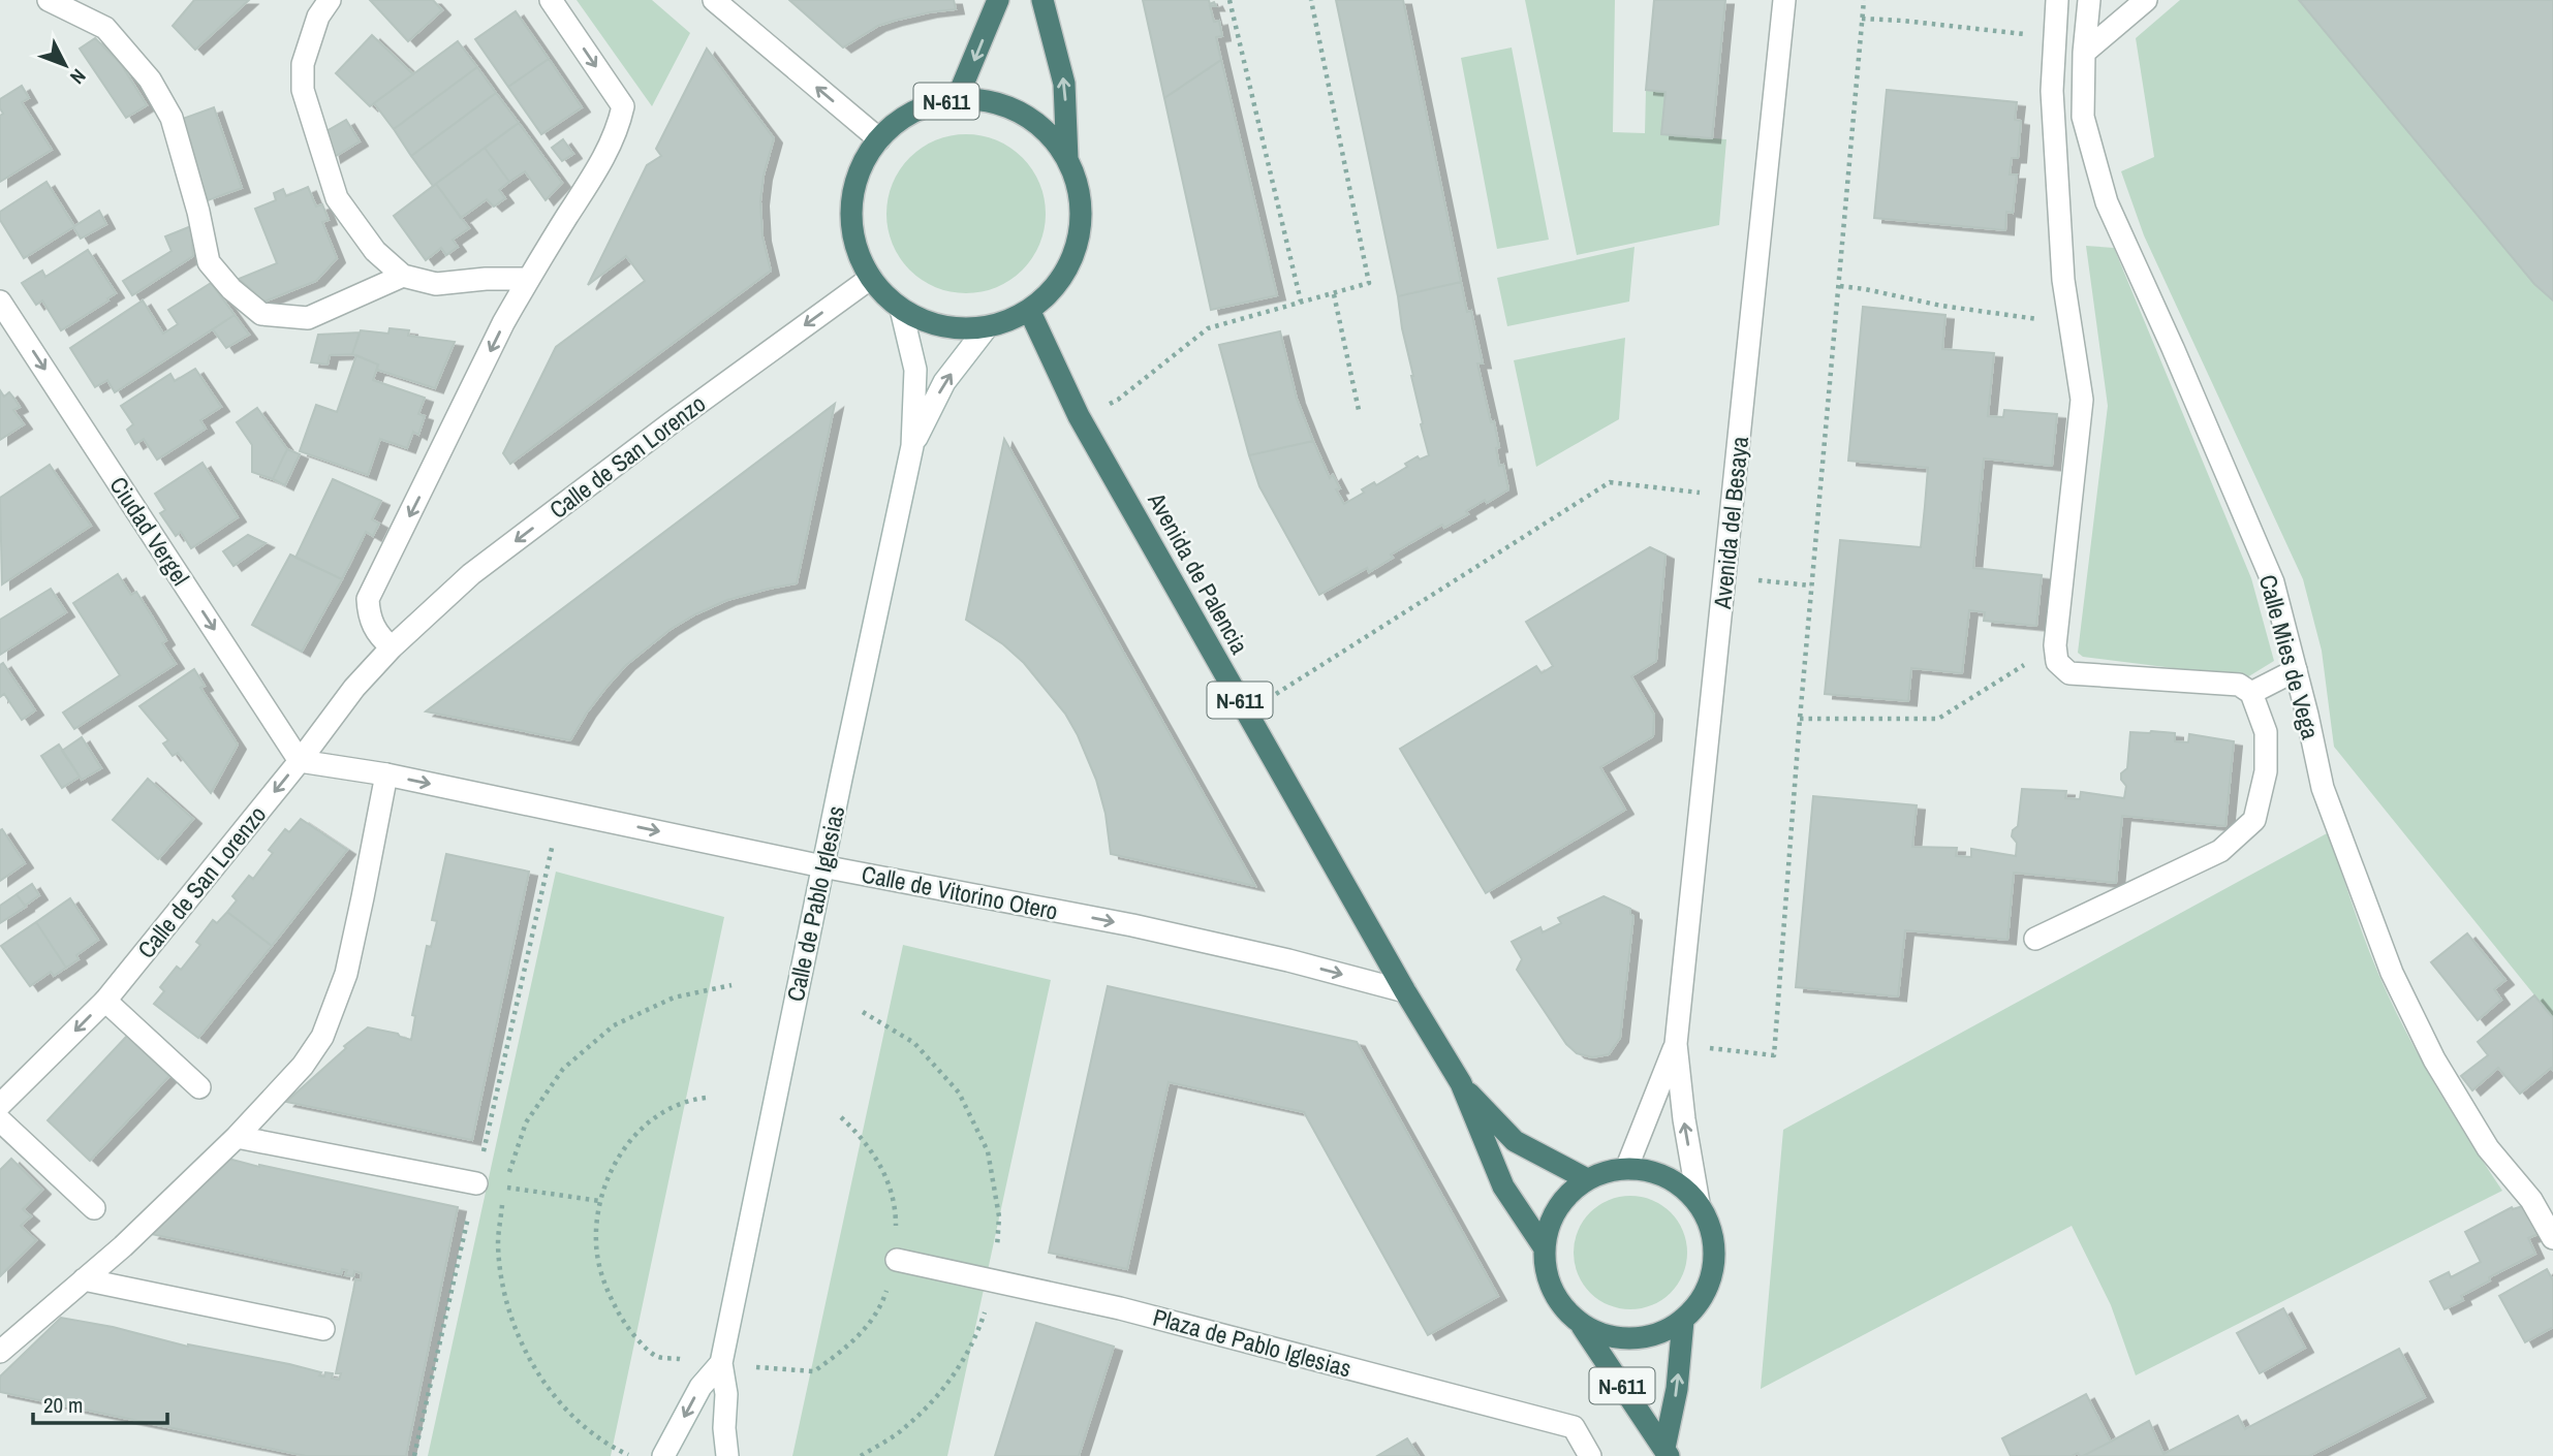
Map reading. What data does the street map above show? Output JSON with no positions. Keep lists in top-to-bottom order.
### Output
{
  "streets": {
    "highway": ["N-611", "Avenida de Palencia"],
    "street": [
      "Calle de San Lorenzo",
      "Avenida del Besaya",
      "Ciudad Vergel",
      "Calle Mies de Vega",
      "Calle de Vitorino Otero",
      "Calle de Pablo Iglesias",
      "Plaza de Pablo Iglesias"
    ]
  },
  "crossings": [
    ["N-611", "Calle de San Lorenzo"],
    ["N-611", "Avenida del Besaya"],
    ["N-611", "Avenida de Palencia"],
    ["N-611", "Calle de Pablo Iglesias"],
    ["Calle de San Lorenzo", "Ciudad Vergel"],
    ["Calle de San Lorenzo", "Avenida de Palencia"],
    ["Calle de San Lorenzo", "Calle de Vitorino Otero"],
    ["Calle de San Lorenzo", "Calle de Pablo Iglesias"],
    ["Avenida del Besaya", "Avenida de Palencia"],
    ["Ciudad Vergel", "Calle de Vitorino Otero"],
    ["Avenida de Palencia", "Calle de Vitorino Otero"],
    ["Avenida de Palencia", "Calle de Pablo Iglesias"],
    ["Calle de Vitorino Otero", "Calle de Pablo Iglesias"]
  ],
  "one_way": ["Calle de San Lorenzo", "Ciudad Vergel", "Calle de Vitorino Otero"],
  "scale_bar": "20 m",
  "north": "bottom right"
}
